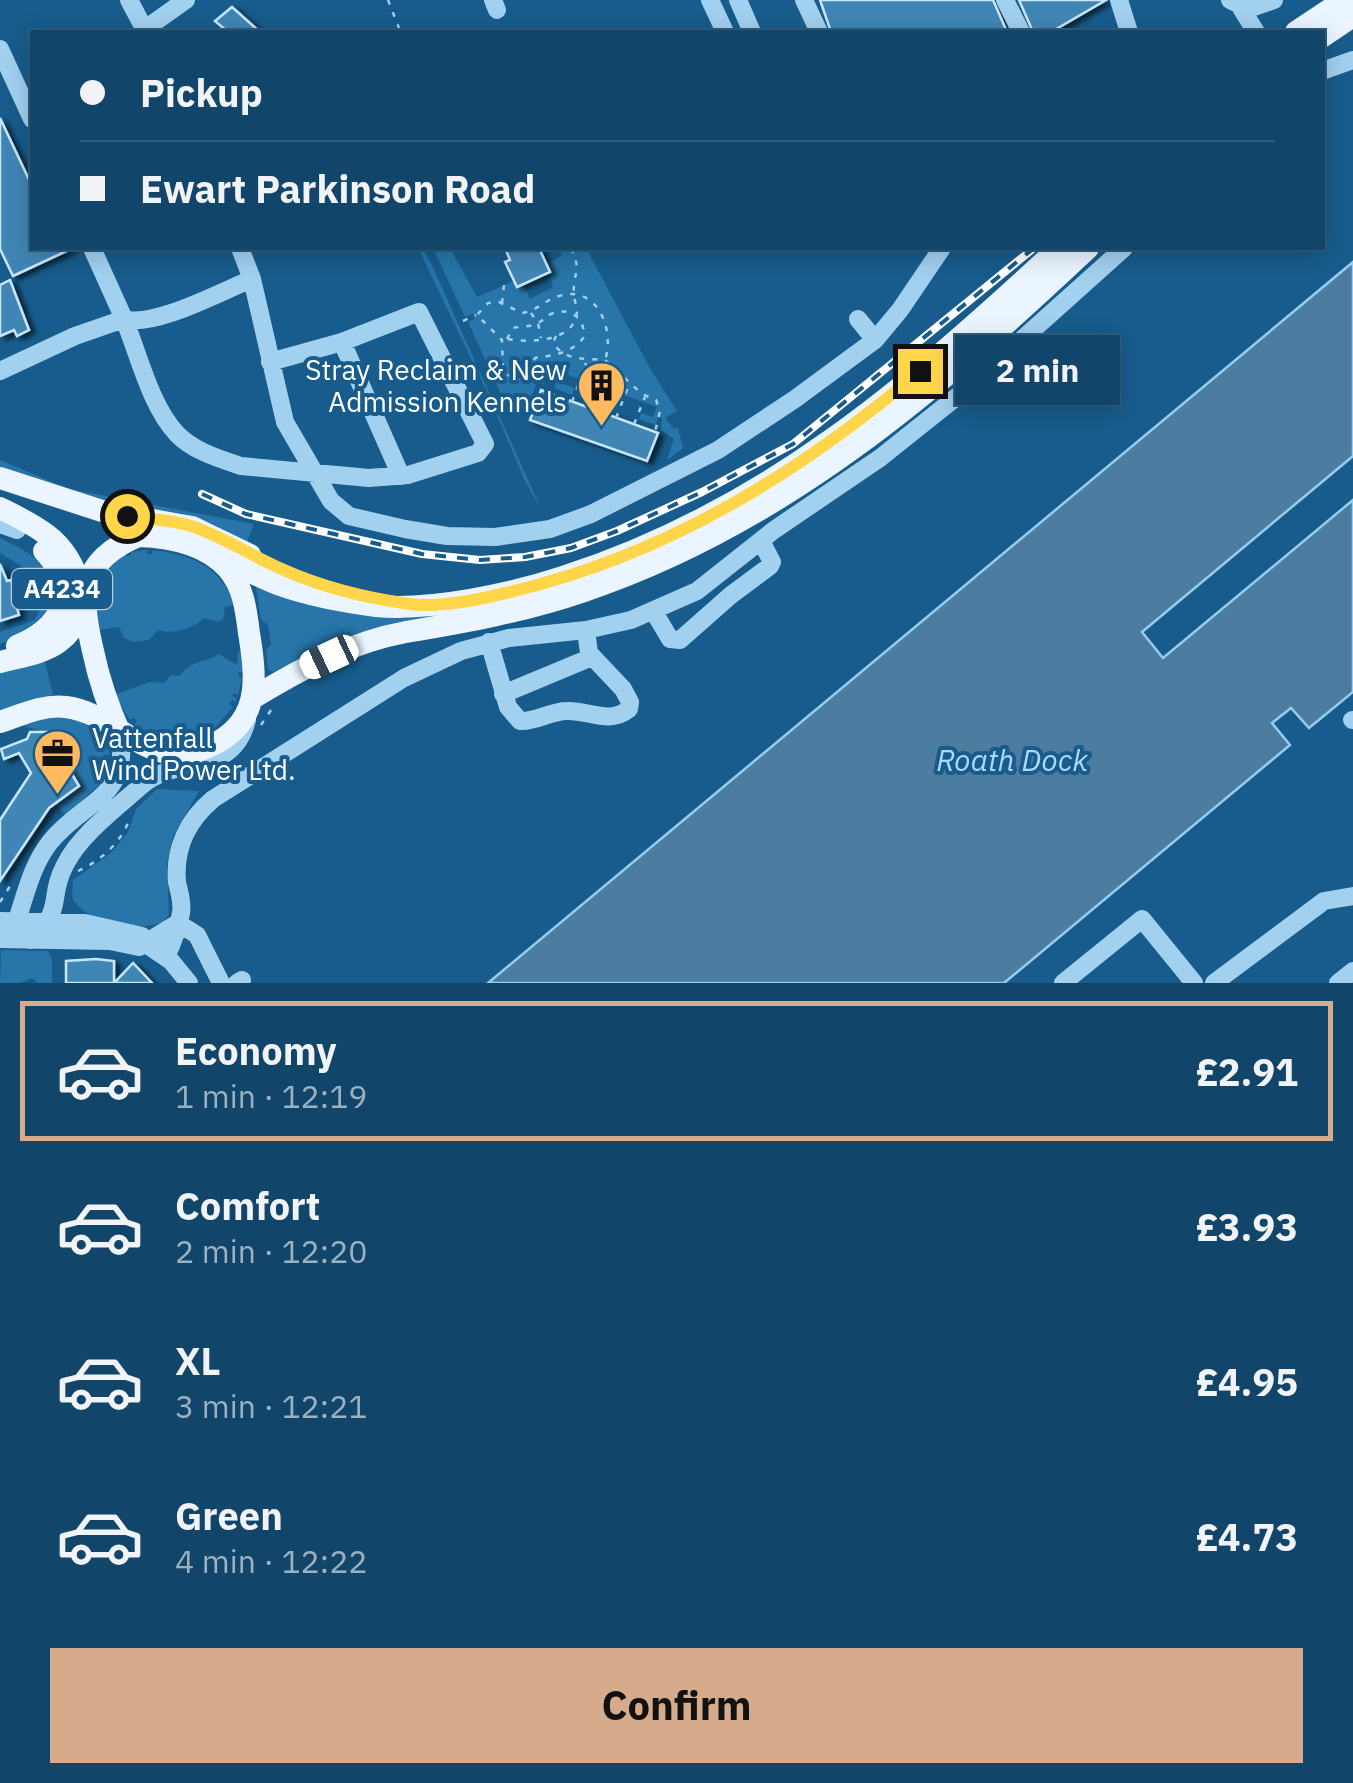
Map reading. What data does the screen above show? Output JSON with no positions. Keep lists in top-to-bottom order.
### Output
{
  "streets": {
    "main road": ["A4234"]
  },
  "water": ["Roath Dock"],
  "places": {
    "building": ["Stray Reclaim & New Admission Kennels"],
    "office": ["Vattenfall Wind Power Ltd."]
  },
  "page": {
    "banner": ["Pickup", "Ewart Parkinson Road"],
    "bubble": "2 min",
    "list": [
      {
        "name": "Economy",
        "note": "1 min · 12:19",
        "value": "£2.91"
      },
      {
        "name": "Comfort",
        "note": "2 min · 12:20",
        "value": "£3.93"
      },
      {
        "name": "XL",
        "note": "3 min · 12:21",
        "value": "£4.95"
      },
      {
        "name": "Green",
        "note": "4 min · 12:22",
        "value": "£4.73"
      }
    ],
    "buttons": "Confirm"
  }
}
